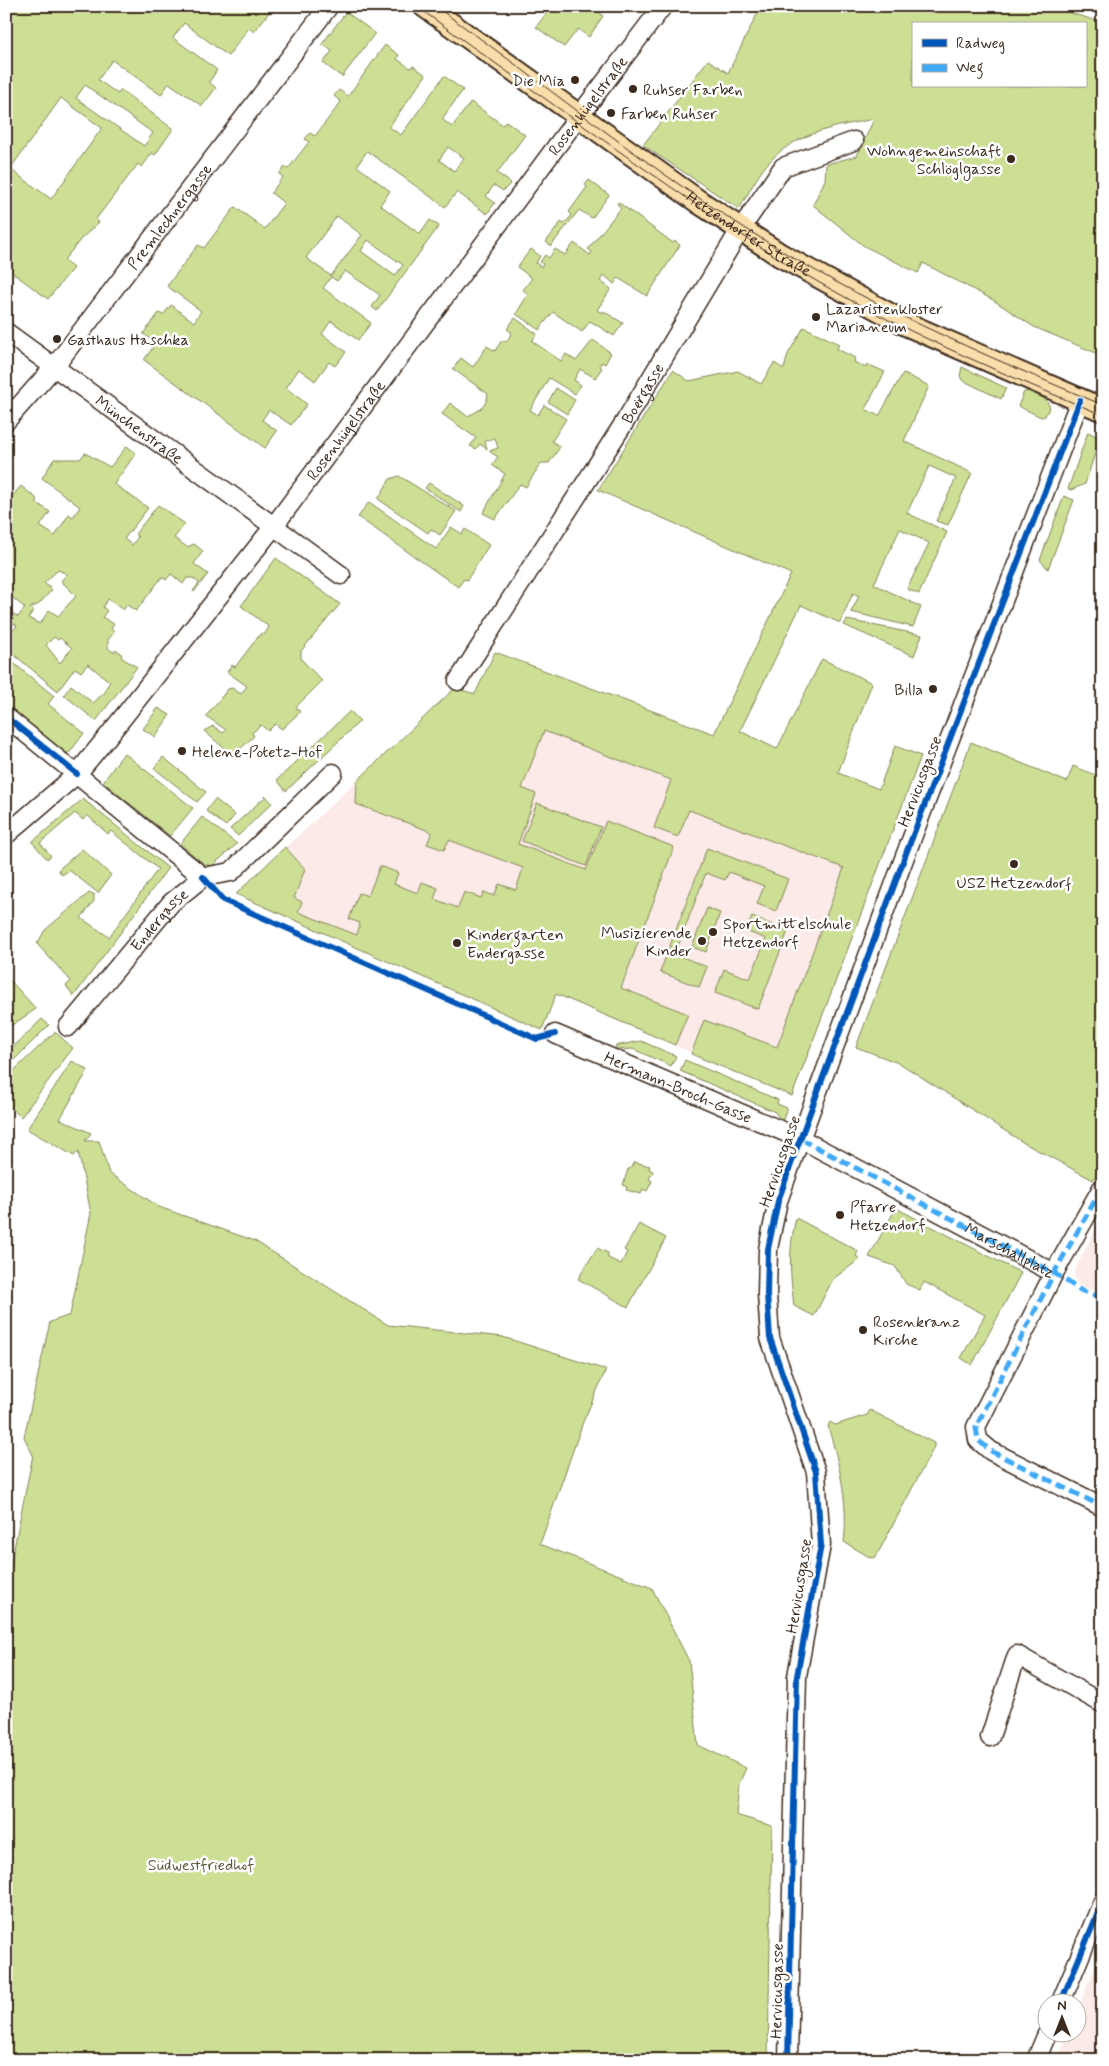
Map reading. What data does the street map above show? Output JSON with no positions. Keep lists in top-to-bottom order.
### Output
{
  "streets": {
    "main road": ["Hetzendorfer Straße"],
    "street": [
      "Rosenhügelstraße",
      "Premlechnergasse",
      "Boërgasse",
      "Münchenstraße",
      "Hervicusgasse",
      "Endergasse",
      "Hermann-Broch-Gasse",
      "Marschallplatz"
    ]
  },
  "crossings": [
    ["Rosenhügelstraße", "Hetzendorfer Straße"],
    ["Rosenhügelstraße", "Münchenstraße"],
    ["Premlechnergasse", "Münchenstraße"],
    ["Hetzendorfer Straße", "Boërgasse"],
    ["Hetzendorfer Straße", "Hervicusgasse"],
    ["Hervicusgasse", "Hermann-Broch-Gasse"],
    ["Hervicusgasse", "Marschallplatz"],
    ["Hermann-Broch-Gasse", "Marschallplatz"]
  ],
  "parks": ["Südwestfriedhof"],
  "places": [
    "Die Mia",
    "Ruhser Farben",
    "Farben Ruhser",
    "Wohngemeinschaft Schlöglgasse",
    "Lazaristenkloster Marianeum",
    "Gasthaus Haschka",
    "Billa",
    "Helene-Potetz-Hof",
    "USZ Hetzendorf",
    "Sportmittelschule Hetzendorf",
    "Musizierende Kinder",
    "Kindergarten Endergasse",
    "Pfarre Hetzendorf",
    "Rosenkranz Kirche"
  ],
  "legend": ["Radweg", "Weg"],
  "north": "top"
}
